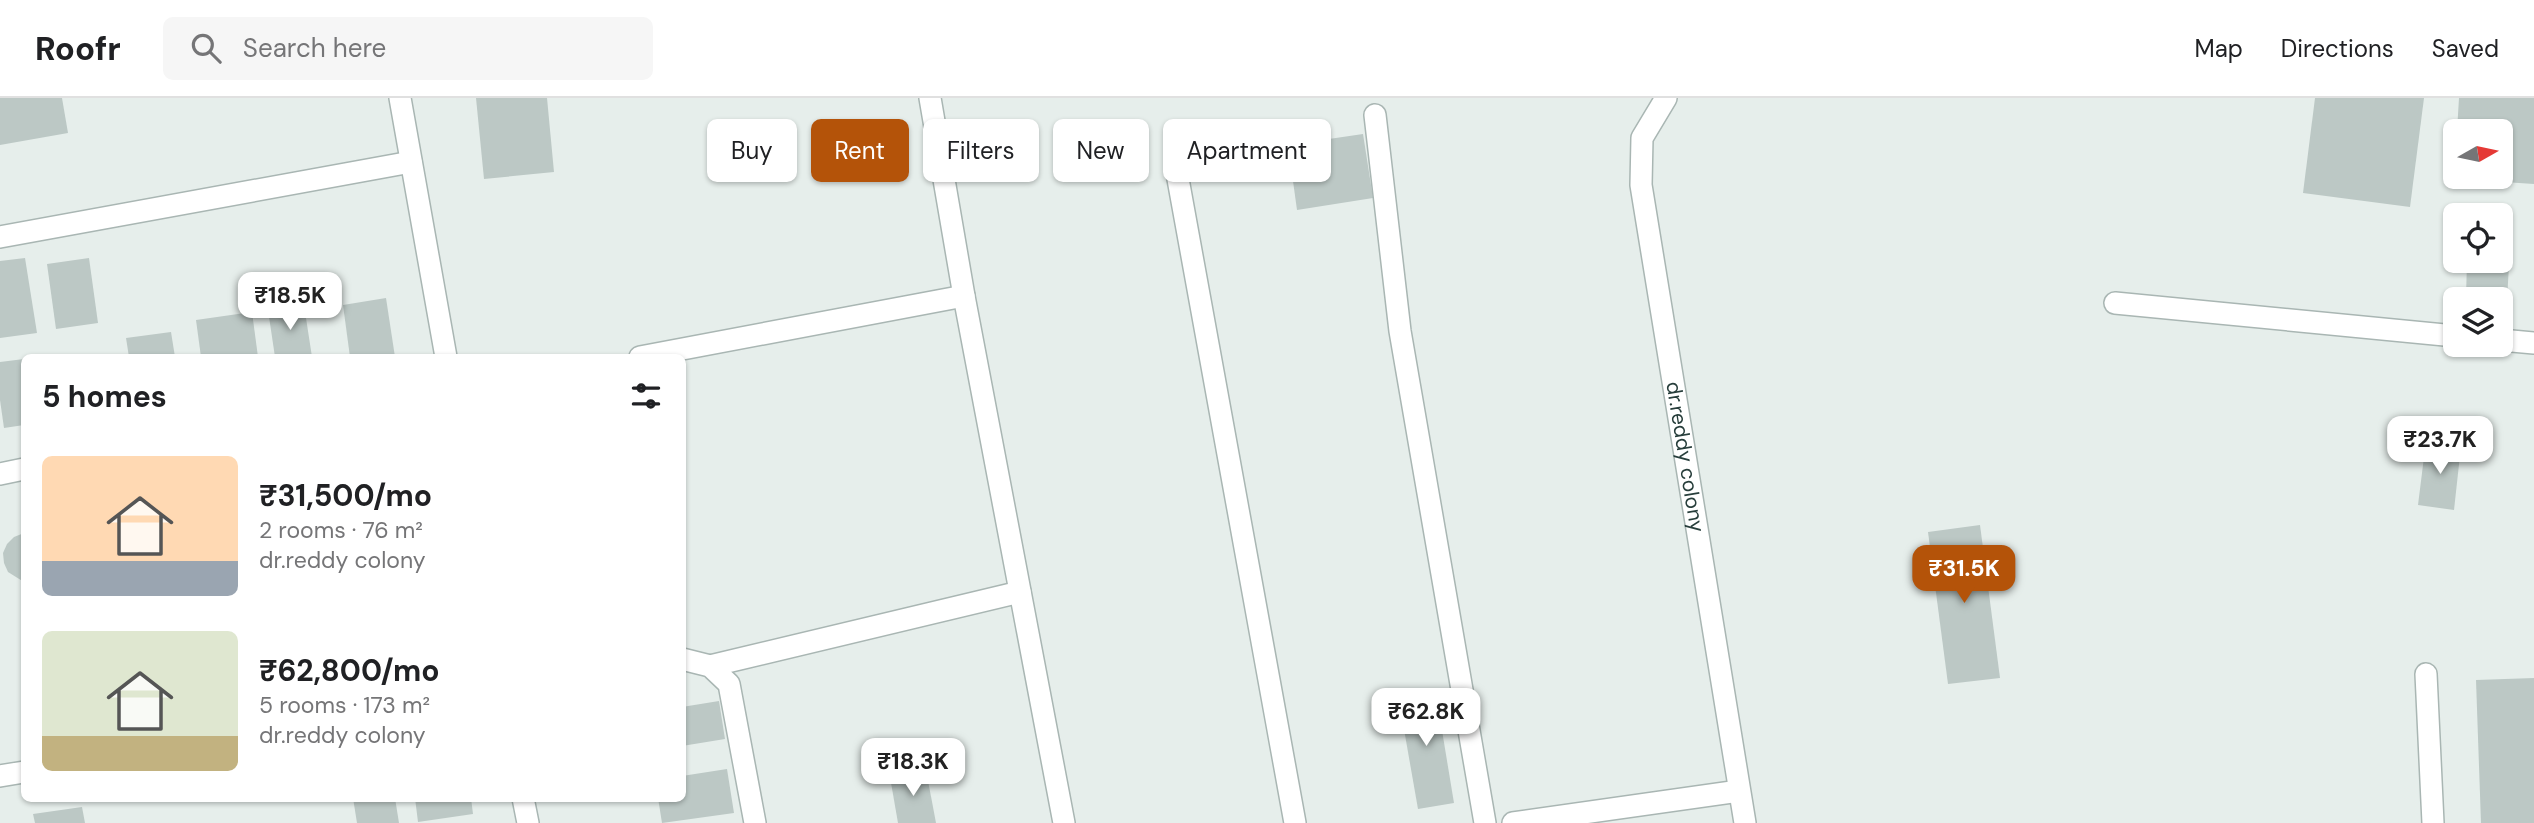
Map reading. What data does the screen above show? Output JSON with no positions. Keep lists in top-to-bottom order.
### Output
{
  "streets": {
    "street": ["dr.reddy colony"]
  },
  "north": "right",
  "page": {
    "header": "Roofr",
    "search": "Search here",
    "nav": ["Map", "Directions", "Saved"],
    "chip": [
      "Buy",
      "Rent",
      "Filters",
      "New",
      "Apartment"
    ],
    "price": [
      "₹18.5K",
      "₹23.7K",
      "₹31.5K",
      "₹62.8K",
      "₹18.3K"
    ],
    "heading": "5 homes",
    "list": [
      {
        "name": "₹31,500/mo",
        "note": "2 rooms · 76 m² · dr.reddy colony"
      },
      {
        "name": "₹62,800/mo",
        "note": "5 rooms · 173 m² · dr.reddy colony"
      }
    ]
  }
}
